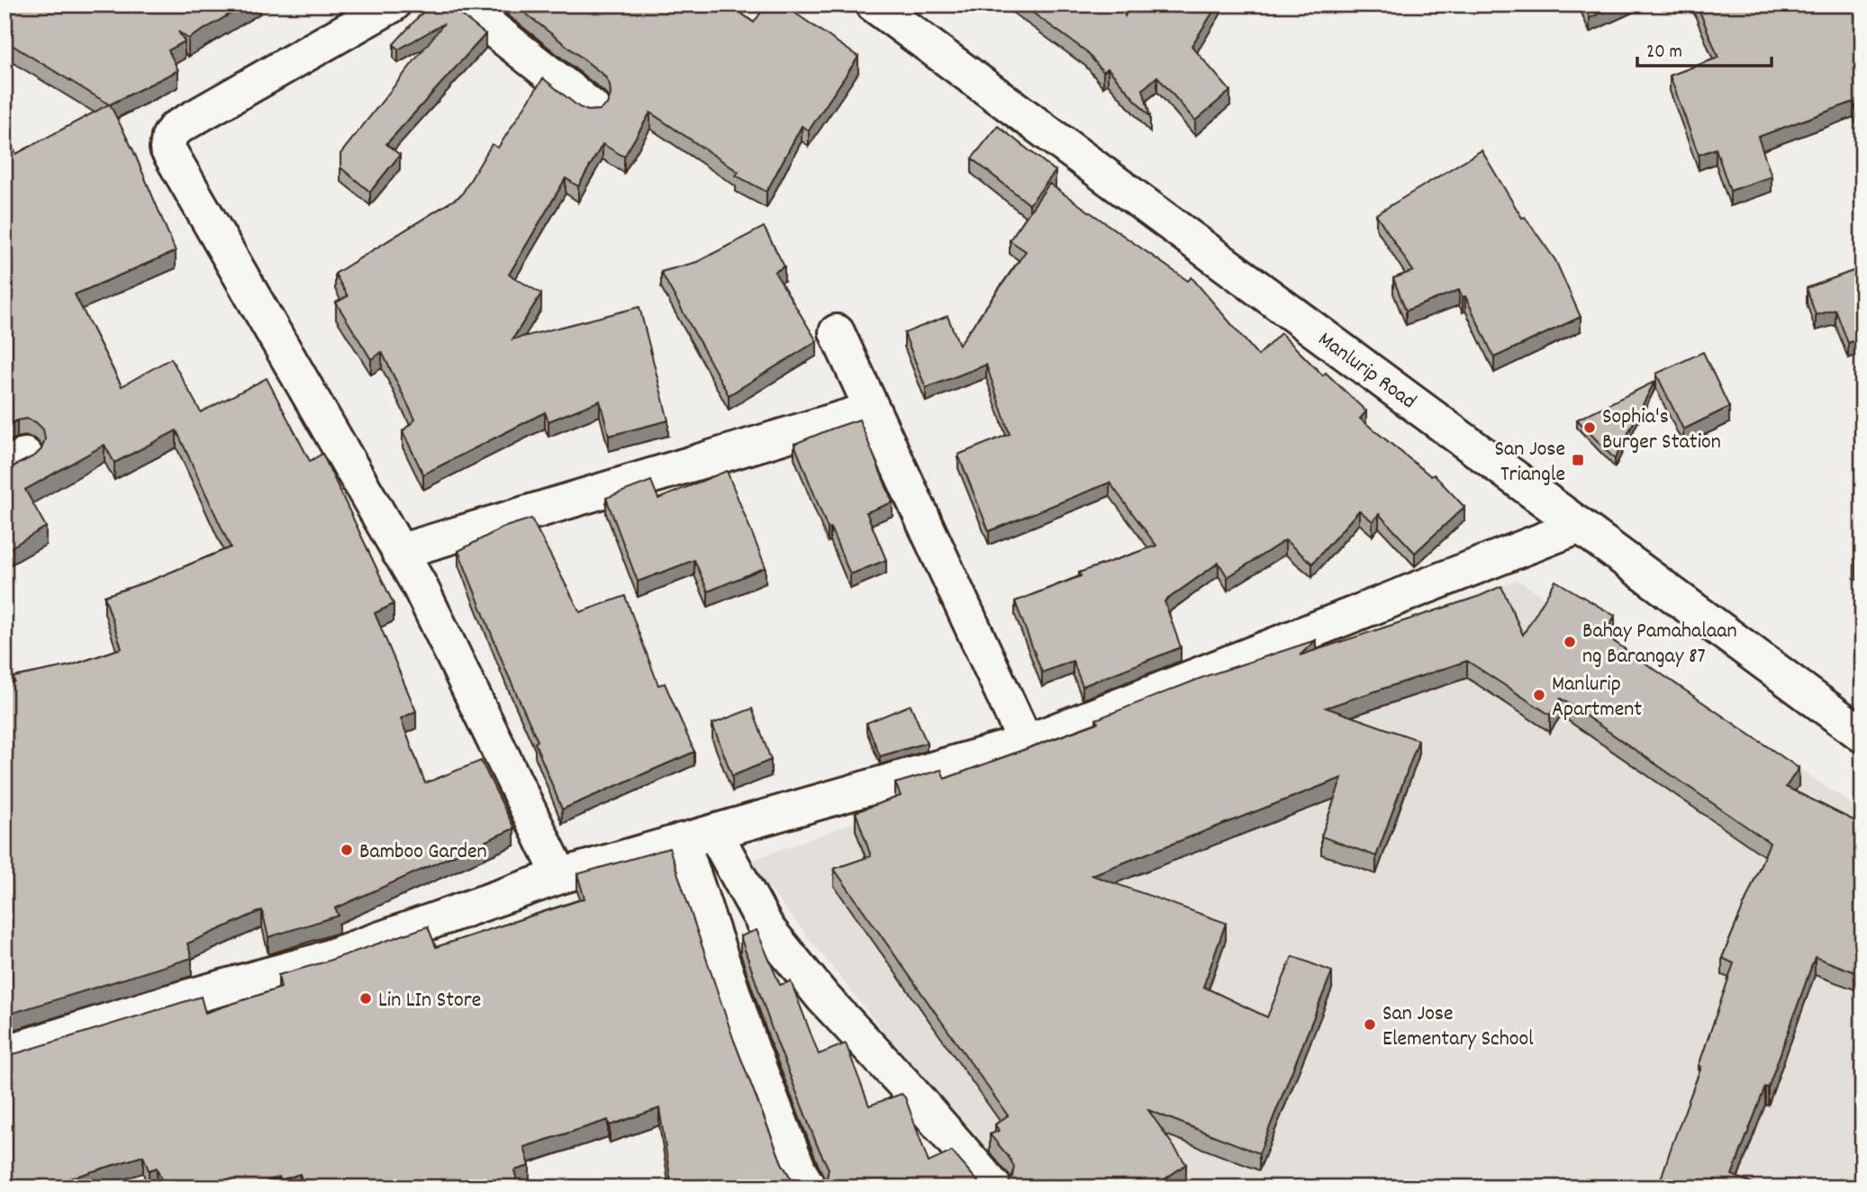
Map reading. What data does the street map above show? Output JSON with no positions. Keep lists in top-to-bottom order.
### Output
{
  "streets": {
    "street": ["Manlurip Road"]
  },
  "places": {
    "other": [
      "Sophia's Burger Station",
      "Bahay Pamahalaan ng Barangay 87",
      "Manlurip Apartment",
      "Bamboo Garden",
      "Lin LIn Store",
      "San Jose Elementary School"
    ],
    "transit": ["San Jose Triangle"]
  },
  "scale_bar": "20 m"
}
